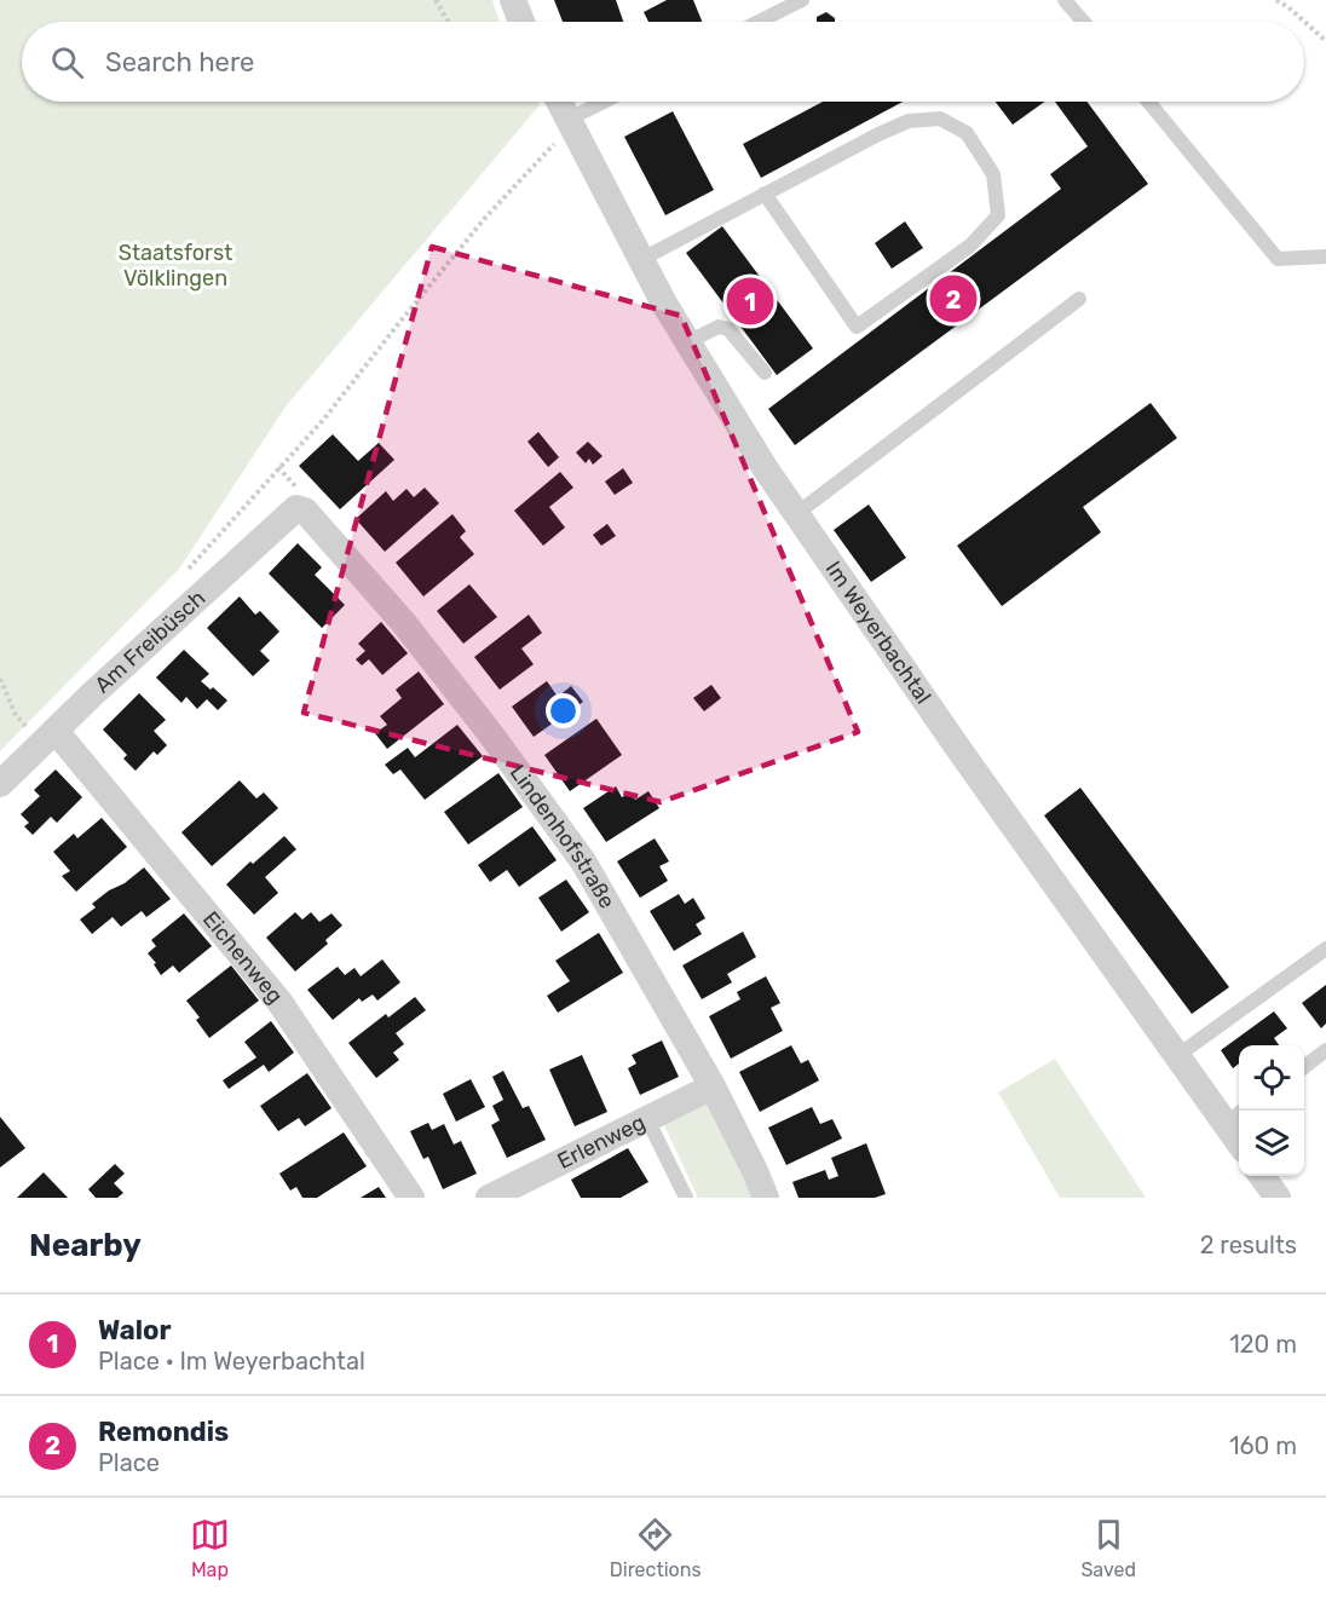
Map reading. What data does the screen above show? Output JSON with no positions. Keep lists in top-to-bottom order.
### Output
{
  "streets": {
    "street": [
      "Im Weyerbachtal",
      "Am Freibüsch",
      "Lindenhofstraße",
      "Eichenweg",
      "Erlenweg"
    ]
  },
  "crossings": [
    ["Am Freibüsch", "Lindenhofstraße"],
    ["Am Freibüsch", "Eichenweg"],
    ["Lindenhofstraße", "Erlenweg"]
  ],
  "parks": ["Staatsforst Völklingen"],
  "page": {
    "search": "Search here",
    "pins": ["2", "1"],
    "heading": ["Nearby", "2 results"],
    "list": [
      {
        "mark": "1",
        "name": "Walor",
        "note": "Place · Im Weyerbachtal",
        "value": "120 m"
      },
      {
        "mark": "2",
        "name": "Remondis",
        "note": "Place",
        "value": "160 m"
      }
    ],
    "nav": ["Map", "Directions", "Saved"]
  }
}
